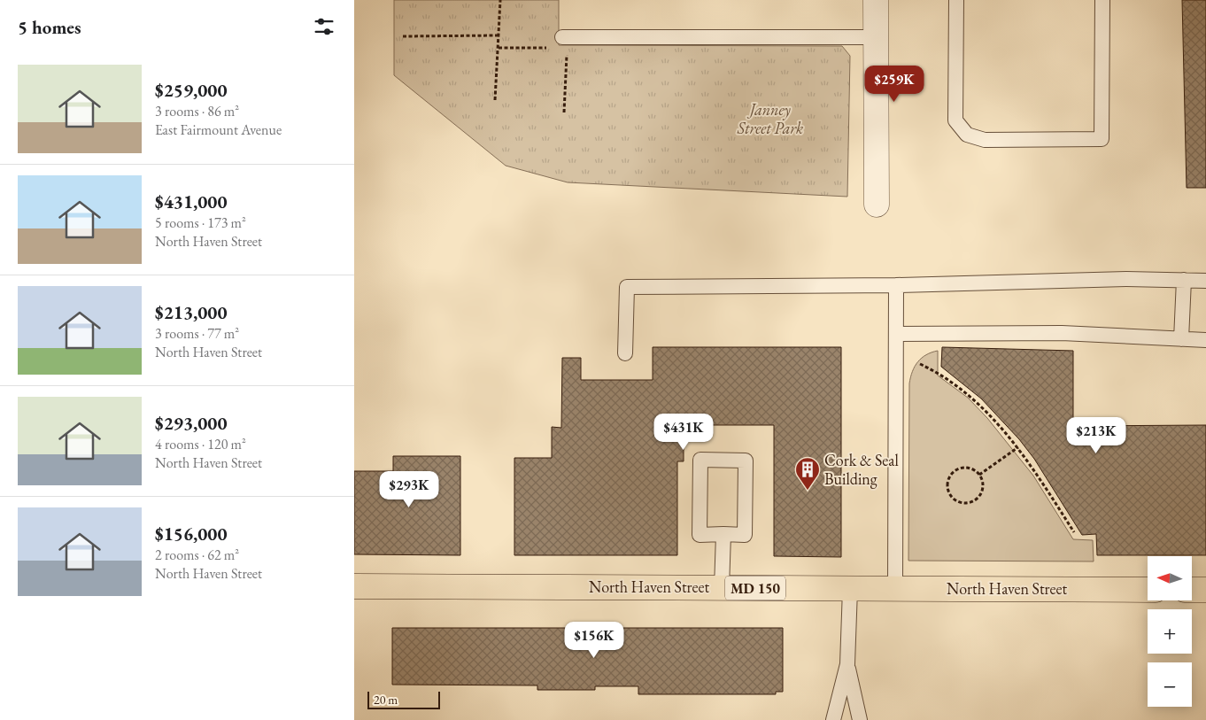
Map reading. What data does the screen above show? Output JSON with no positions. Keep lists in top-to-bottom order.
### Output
{
  "streets": {
    "main road": ["North Haven Street", "MD 150"]
  },
  "parks": ["Janney Street Park"],
  "places": {
    "building": ["Cork & Seal Building"]
  },
  "scale_bar": "20 m",
  "north": "left",
  "page": {
    "heading": "5 homes",
    "list": [
      {
        "name": "$259,000",
        "note": "3 rooms · 86 m² · East Fairmount Avenue"
      },
      {
        "name": "$431,000",
        "note": "5 rooms · 173 m² · North Haven Street"
      },
      {
        "name": "$213,000",
        "note": "3 rooms · 77 m² · North Haven Street"
      },
      {
        "name": "$293,000",
        "note": "4 rooms · 120 m² · North Haven Street"
      },
      {
        "name": "$156,000",
        "note": "2 rooms · 62 m² · North Haven Street"
      }
    ],
    "price": [
      "$259K",
      "$431K",
      "$213K",
      "$293K",
      "$156K"
    ],
    "map_buttons": ["+", "−"],
    "scale": "20 m"
  }
}
